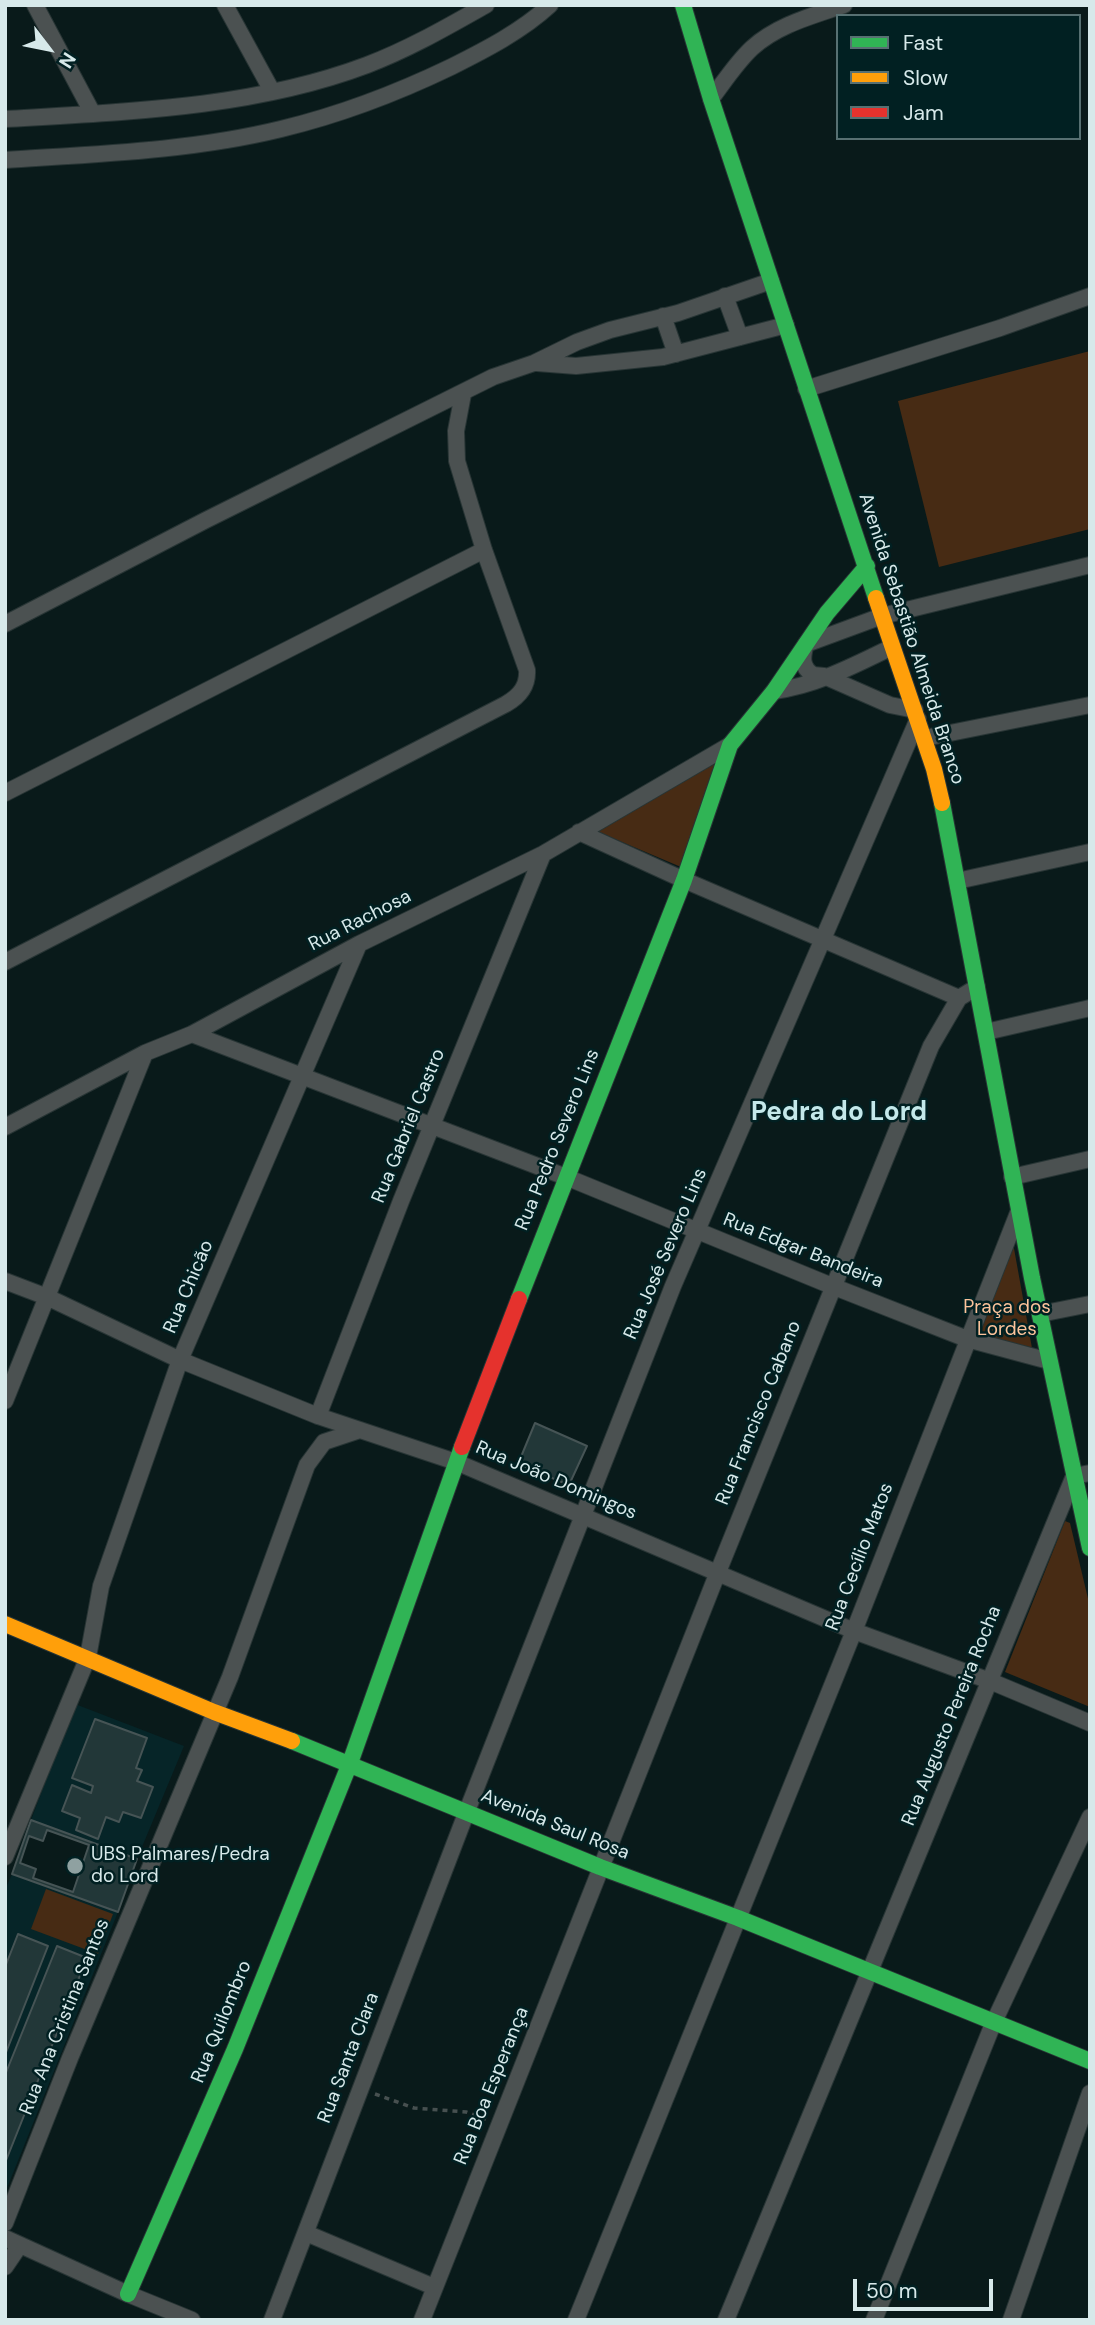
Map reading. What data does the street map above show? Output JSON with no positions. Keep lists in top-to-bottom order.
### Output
{
  "streets": {
    "street": [
      "Avenida Sebastião Almeida Branco",
      "Rua Rachosa",
      "Rua Gabriel Castro",
      "Rua Pedro Severo Lins",
      "Rua Edgar Bandeira",
      "Rua José Severo Lins",
      "Rua Chicão",
      "Rua Francisco Cabano",
      "Rua João Domingos",
      "Rua Cecílio Matos",
      "Rua Augusto Pereira Rocha",
      "Avenida Saul Rosa",
      "Rua Ana Cristina Santos",
      "Rua Quilombro",
      "Rua Santa Clara",
      "Rua Boa Esperança"
    ]
  },
  "crossings": [
    ["Avenida Sebastião Almeida Branco", "Rua Pedro Severo Lins"],
    ["Avenida Sebastião Almeida Branco", "Rua Edgar Bandeira"],
    ["Avenida Sebastião Almeida Branco", "Rua José Severo Lins"],
    ["Avenida Sebastião Almeida Branco", "Rua Francisco Cabano"],
    ["Avenida Sebastião Almeida Branco", "Rua Cecílio Matos"],
    ["Avenida Sebastião Almeida Branco", "Rua Augusto Pereira Rocha"],
    ["Rua Rachosa", "Rua Gabriel Castro"],
    ["Rua Rachosa", "Rua Pedro Severo Lins"],
    ["Rua Rachosa", "Rua Edgar Bandeira"],
    ["Rua Rachosa", "Rua Chicão"],
    ["Rua Gabriel Castro", "Rua Edgar Bandeira"],
    ["Rua Gabriel Castro", "Rua João Domingos"],
    ["Rua Pedro Severo Lins", "Rua Edgar Bandeira"],
    ["Rua Pedro Severo Lins", "Rua João Domingos"],
    ["Rua Pedro Severo Lins", "Avenida Saul Rosa"],
    ["Rua Pedro Severo Lins", "Rua Quilombro"],
    ["Rua Edgar Bandeira", "Rua José Severo Lins"],
    ["Rua Edgar Bandeira", "Rua Chicão"],
    ["Rua Edgar Bandeira", "Rua Francisco Cabano"],
    ["Rua Edgar Bandeira", "Rua Cecílio Matos"],
    ["Rua José Severo Lins", "Rua João Domingos"],
    ["Rua José Severo Lins", "Avenida Saul Rosa"],
    ["Rua José Severo Lins", "Rua Santa Clara"],
    ["Rua Chicão", "Rua João Domingos"],
    ["Rua Chicão", "Avenida Saul Rosa"],
    ["Rua Francisco Cabano", "Rua João Domingos"],
    ["Rua Francisco Cabano", "Avenida Saul Rosa"],
    ["Rua Francisco Cabano", "Rua Boa Esperança"],
    ["Rua João Domingos", "Rua Cecílio Matos"],
    ["Rua João Domingos", "Rua Augusto Pereira Rocha"],
    ["Rua Cecílio Matos", "Avenida Saul Rosa"],
    ["Rua Augusto Pereira Rocha", "Avenida Saul Rosa"],
    ["Avenida Saul Rosa", "Rua Ana Cristina Santos"],
    ["Avenida Saul Rosa", "Rua Quilombro"],
    ["Avenida Saul Rosa", "Rua Santa Clara"],
    ["Avenida Saul Rosa", "Rua Boa Esperança"]
  ],
  "districts": ["Pedra do Lord"],
  "parks": ["Praça dos Lordes"],
  "places": ["UBS Palmares/Pedra do Lord"],
  "legend": ["Fast", "Slow", "Jam"],
  "scale_bar": "50 m",
  "north": "bottom right"
}
